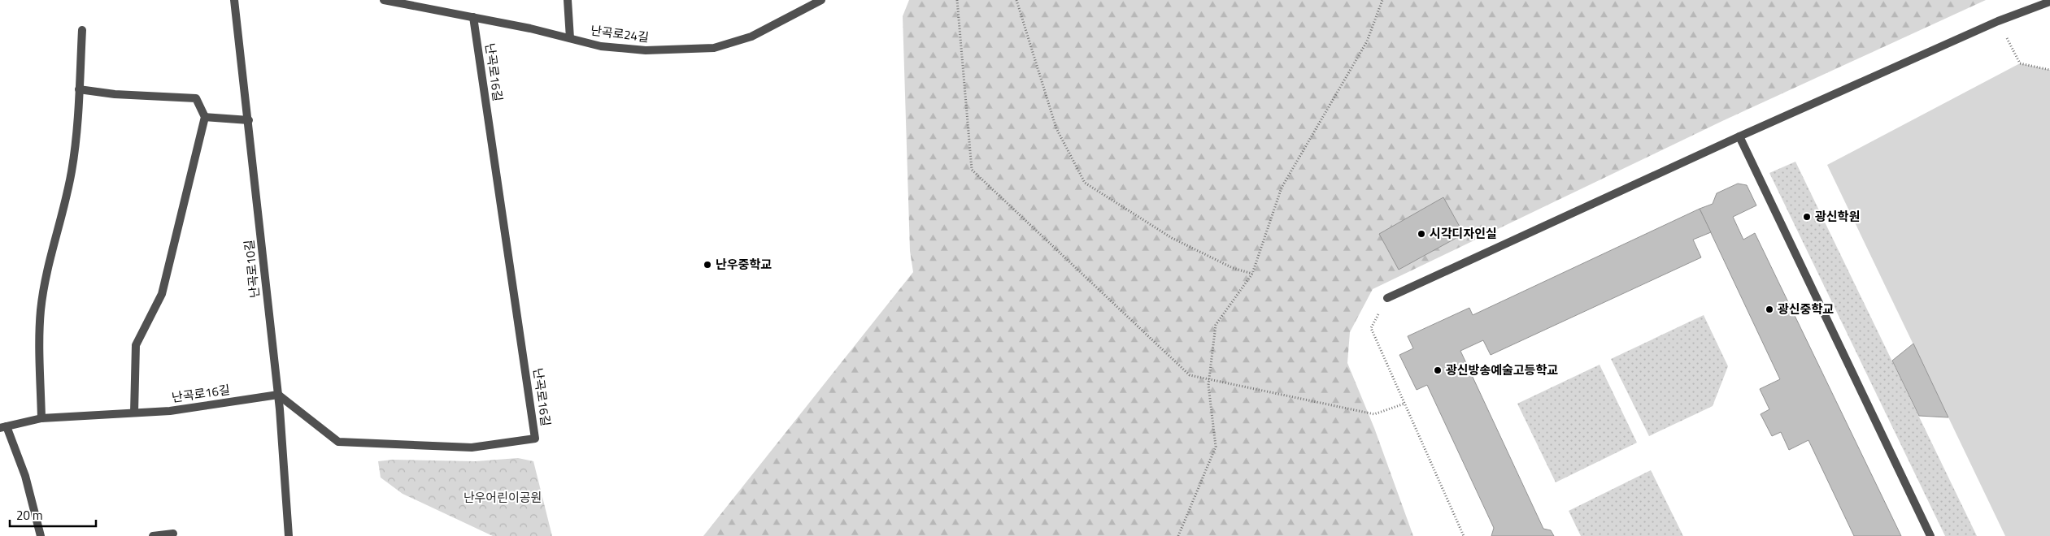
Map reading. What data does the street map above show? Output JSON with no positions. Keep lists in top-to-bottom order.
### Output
{
  "streets": {
    "street": ["난곡로24길", "난곡로16길", "난곡로10길"]
  },
  "crossings": [
    ["난곡로24길", "난곡로16길"],
    ["난곡로16길", "난곡로10길"]
  ],
  "parks": ["난우어린이공원"],
  "places": [
    "광신학원",
    "시각디자인실",
    "난우중학교",
    "광신중학교",
    "광신방송예술고등학교"
  ],
  "scale_bar": "20 m"
}
